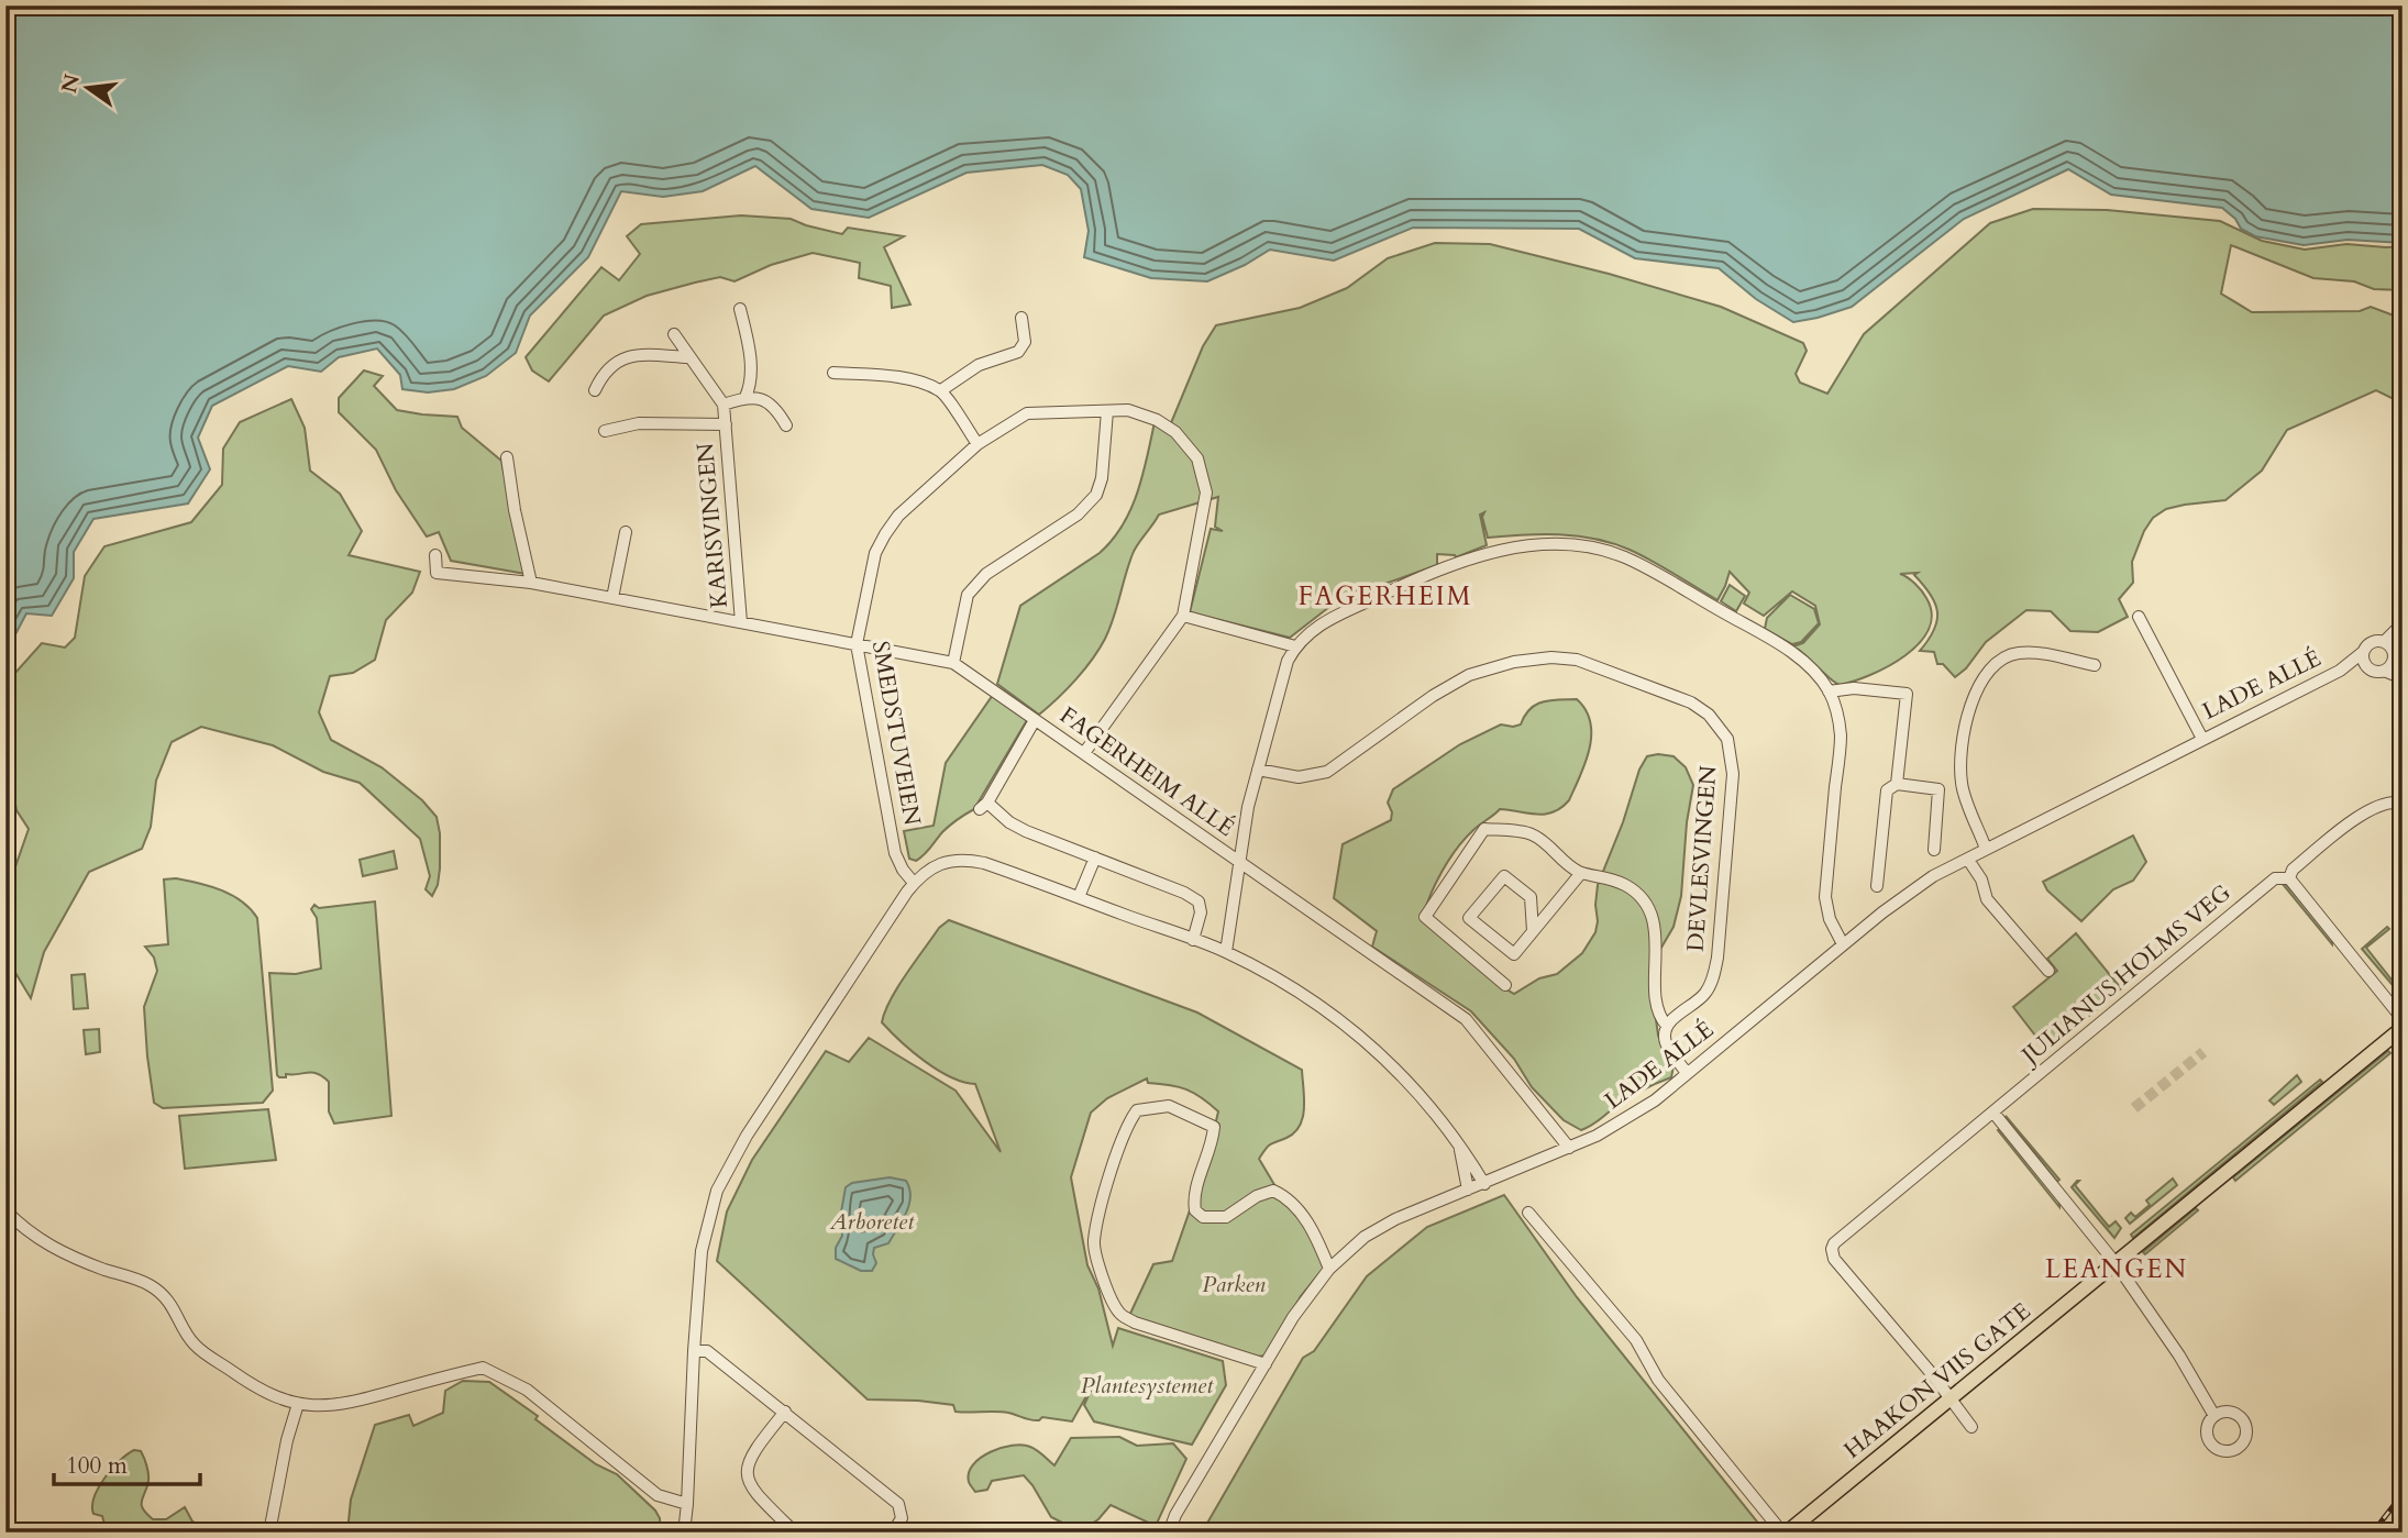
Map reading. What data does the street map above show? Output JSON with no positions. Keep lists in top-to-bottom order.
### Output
{
  "streets": {
    "main road": ["HAAKON VIIS GATE"],
    "street": [
      "KARISVINGEN",
      "LADE ALLÉ",
      "SMEDSTUVEIEN",
      "FAGERHEIM ALLÉ",
      "DEVLESVINGEN",
      "JULIANUS HOLMS VEG"
    ]
  },
  "crossings": [
    ["KARISVINGEN", "FAGERHEIM ALLÉ"],
    ["LADE ALLÉ", "FAGERHEIM ALLÉ"],
    ["LADE ALLÉ", "DEVLESVINGEN"],
    ["SMEDSTUVEIEN", "FAGERHEIM ALLÉ"],
    ["JULIANUS HOLMS VEG", "HAAKON VIIS GATE"]
  ],
  "districts": ["FAGERHEIM", "LEANGEN"],
  "parks": ["Arboretet", "Parken", "Plantesystemet"],
  "scale_bar": "100 m",
  "north": "left"
}
